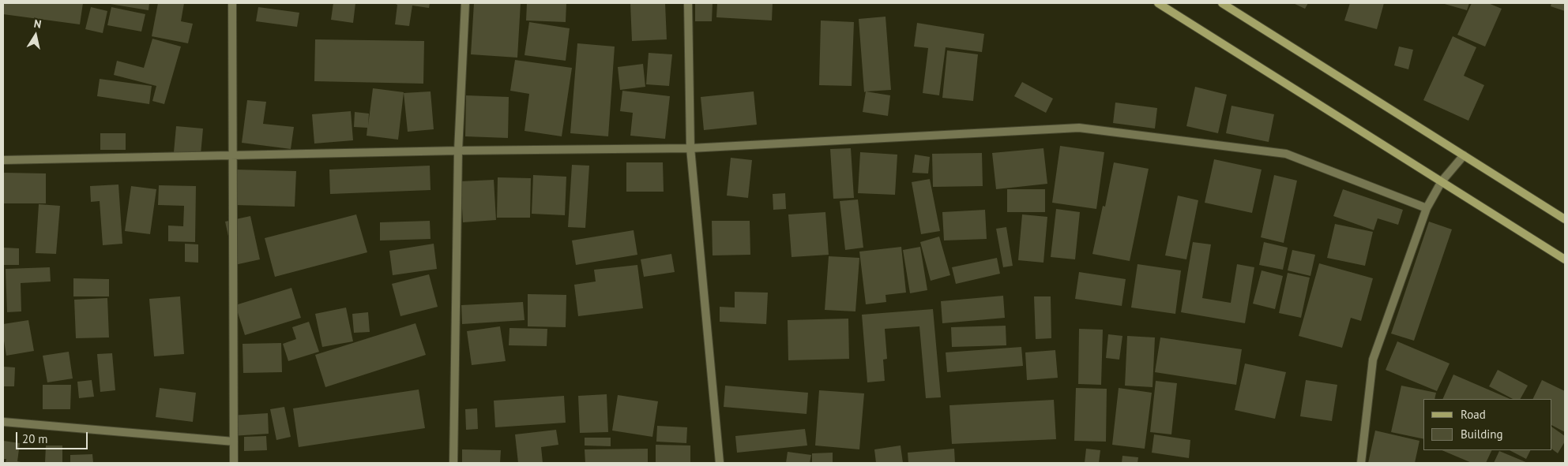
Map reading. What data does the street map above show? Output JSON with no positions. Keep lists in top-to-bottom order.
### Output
{
  "legend": ["Road", "Building"],
  "scale_bar": "20 m",
  "north": "top"
}
